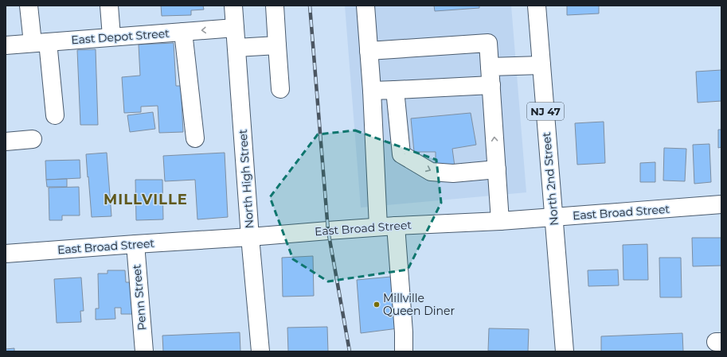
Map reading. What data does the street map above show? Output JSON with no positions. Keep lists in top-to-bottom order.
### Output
{
  "streets": {
    "street": [
      "East Depot Street",
      "NJ 47",
      "North High Street",
      "North 2nd Street",
      "East Broad Street",
      "Penn Street"
    ]
  },
  "crossings": [
    ["East Depot Street", "North High Street"],
    ["North High Street", "East Broad Street"],
    ["North 2nd Street", "East Broad Street"],
    ["East Broad Street", "Penn Street"]
  ],
  "districts": ["MILLVILLE"],
  "places": ["Millville Queen Diner"]
}
